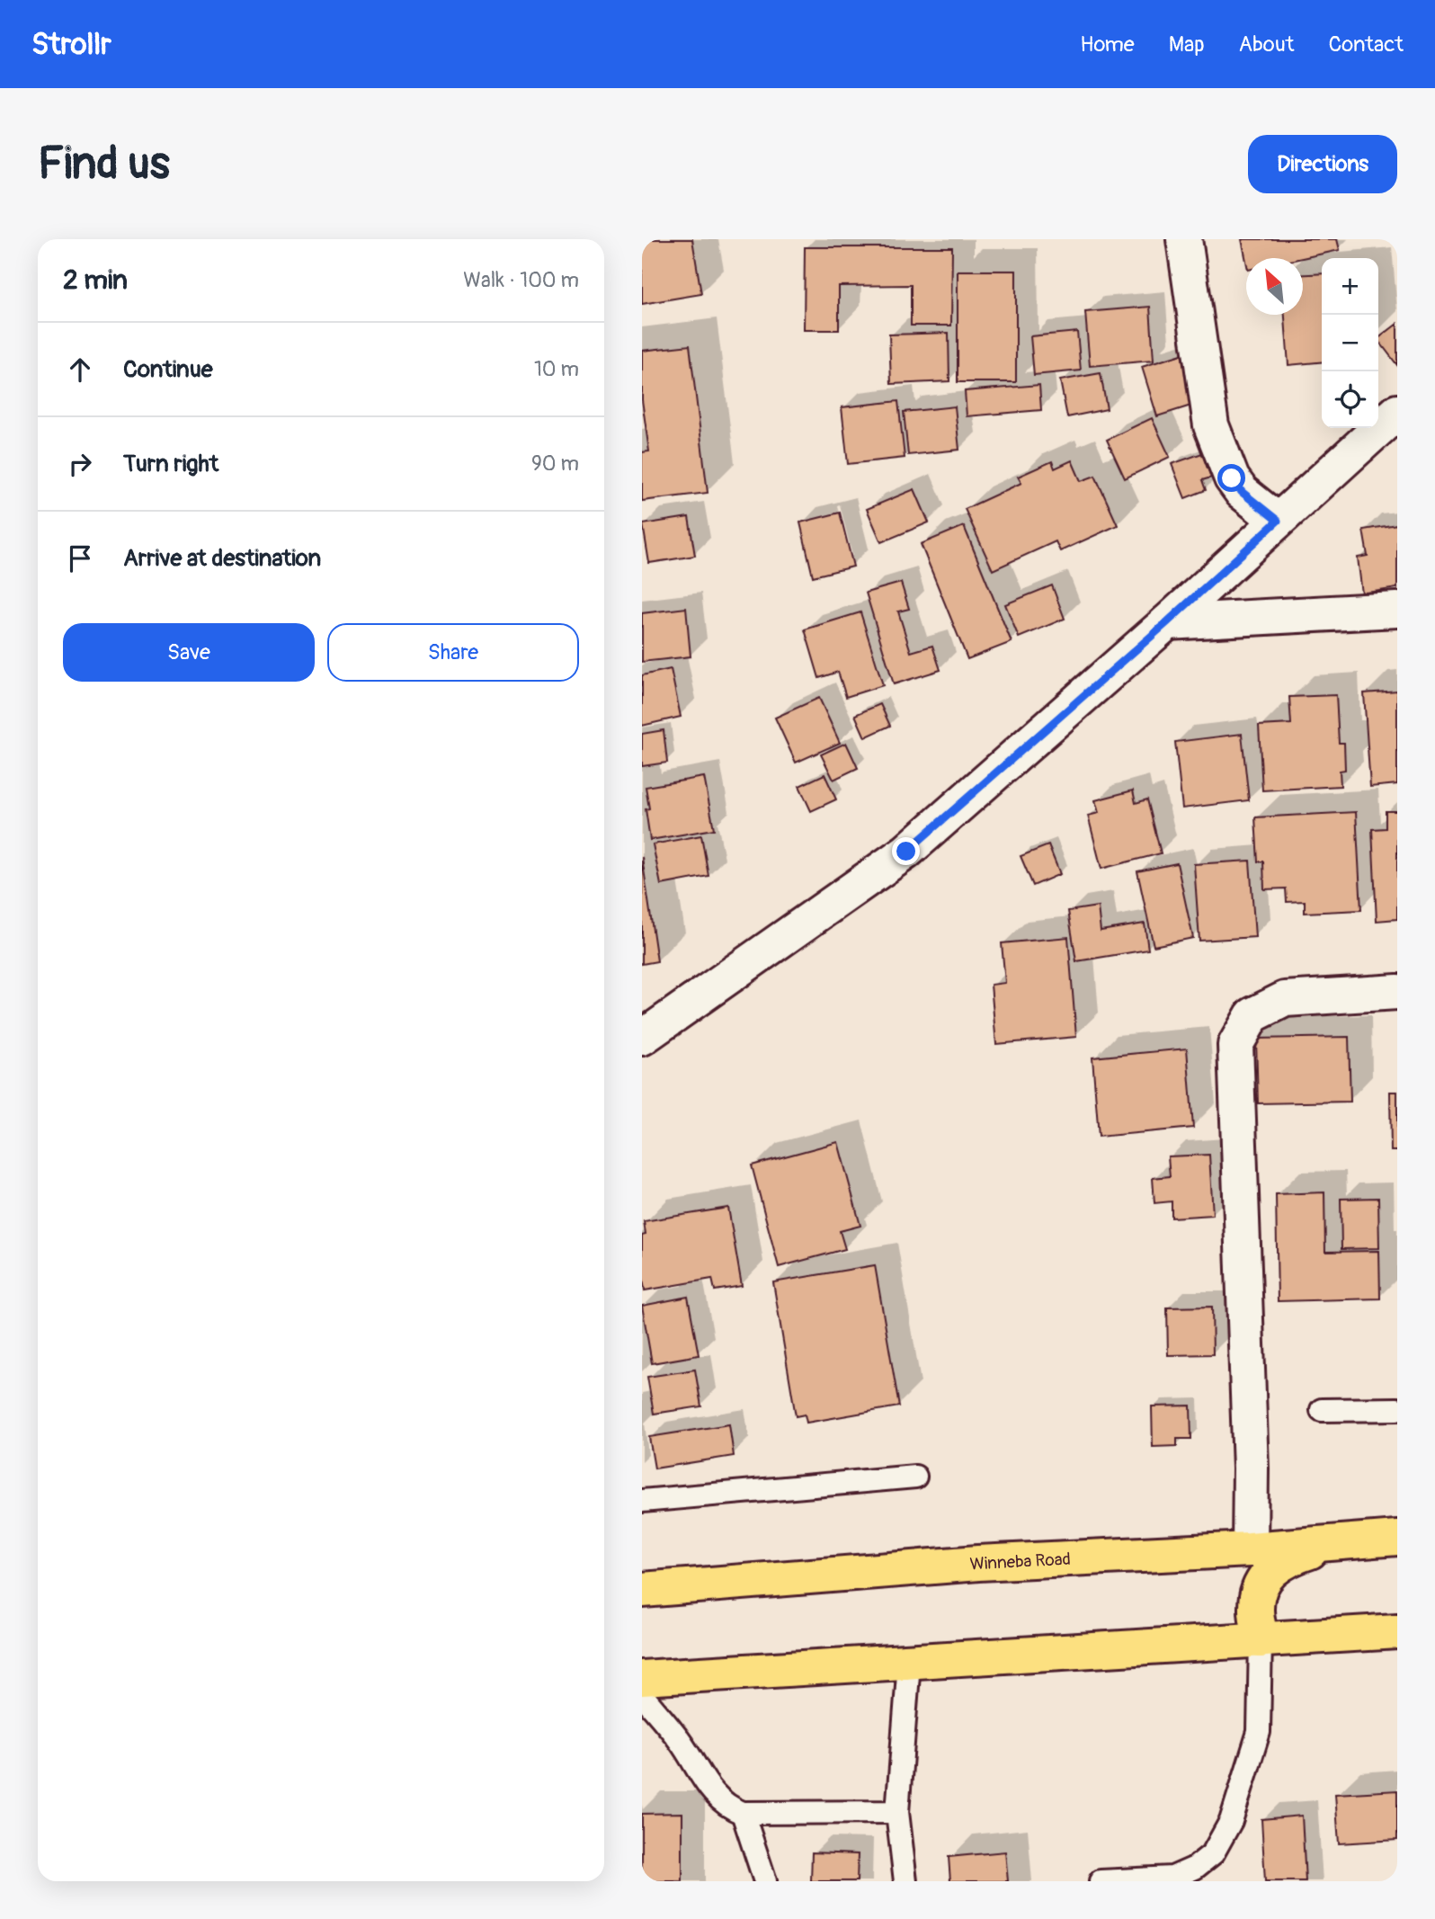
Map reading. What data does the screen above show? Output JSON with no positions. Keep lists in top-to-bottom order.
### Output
{
  "streets": {
    "highway": ["Winneba Road"]
  },
  "north": "top left",
  "page": {
    "header": "Strollr",
    "nav": [
      "Home",
      "Map",
      "About",
      "Contact"
    ],
    "buttons": [
      "Directions",
      ["Save", "Share"]
    ],
    "title": "Find us",
    "heading": ["2 min", "Walk · 100 m"],
    "map_buttons": ["+", "−"],
    "list": [
      ["Continue", "10 m"],
      ["Turn right", "90 m"],
      "Arrive at destination"
    ]
  }
}
